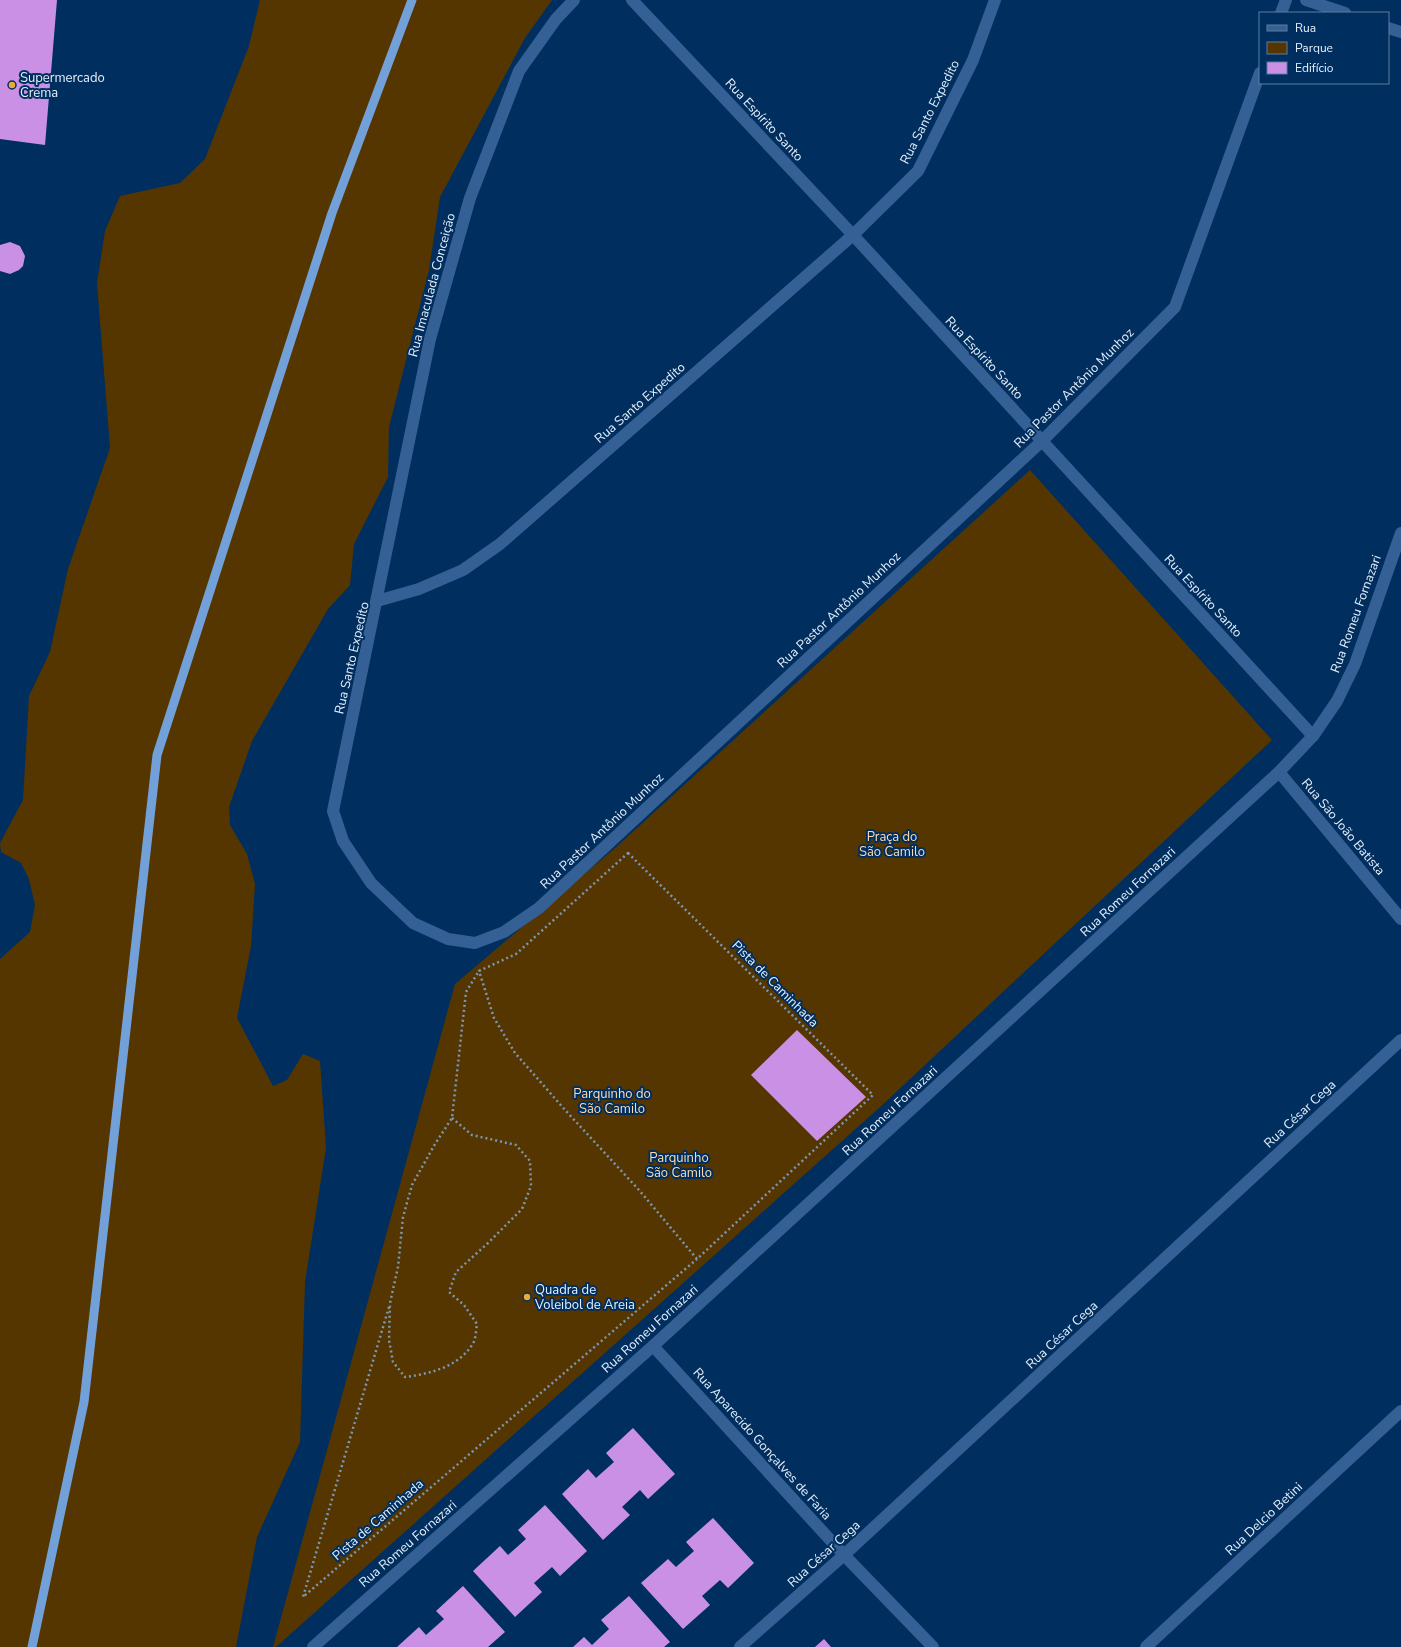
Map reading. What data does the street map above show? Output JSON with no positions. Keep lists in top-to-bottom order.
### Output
{
  "streets": {
    "street": [
      "Rua Santo Expedito",
      "Rua Espírito Santo",
      "Rua Imaculada Conceição",
      "Rua Pastor Antônio Munhoz",
      "Rua Romeu Fornazari",
      "Rua São João Batista",
      "Rua César Cega",
      "Rua Aparecido Gonçalves de Faria",
      "Rua Delcio Betini"
    ],
    "path": ["Pista de Caminhada"]
  },
  "crossings": [
    ["Rua Santo Expedito", "Rua Espírito Santo"],
    ["Rua Santo Expedito", "Rua Imaculada Conceição"],
    ["Rua Santo Expedito", "Rua Pastor Antônio Munhoz"],
    ["Rua Espírito Santo", "Rua Pastor Antônio Munhoz"],
    ["Rua Espírito Santo", "Rua Romeu Fornazari"],
    ["Rua Romeu Fornazari", "Rua São João Batista"],
    ["Rua Romeu Fornazari", "Rua Aparecido Gonçalves de Faria"],
    ["Rua César Cega", "Rua Aparecido Gonçalves de Faria"]
  ],
  "parks": ["Praça do São Camilo", "Parquinho do São Camilo", "Parquinho São Camilo"],
  "places": ["Supermercado Crema", "Quadra de Voleibol de Areia"],
  "legend": ["Rua", "Parque", "Edifício"]
}
